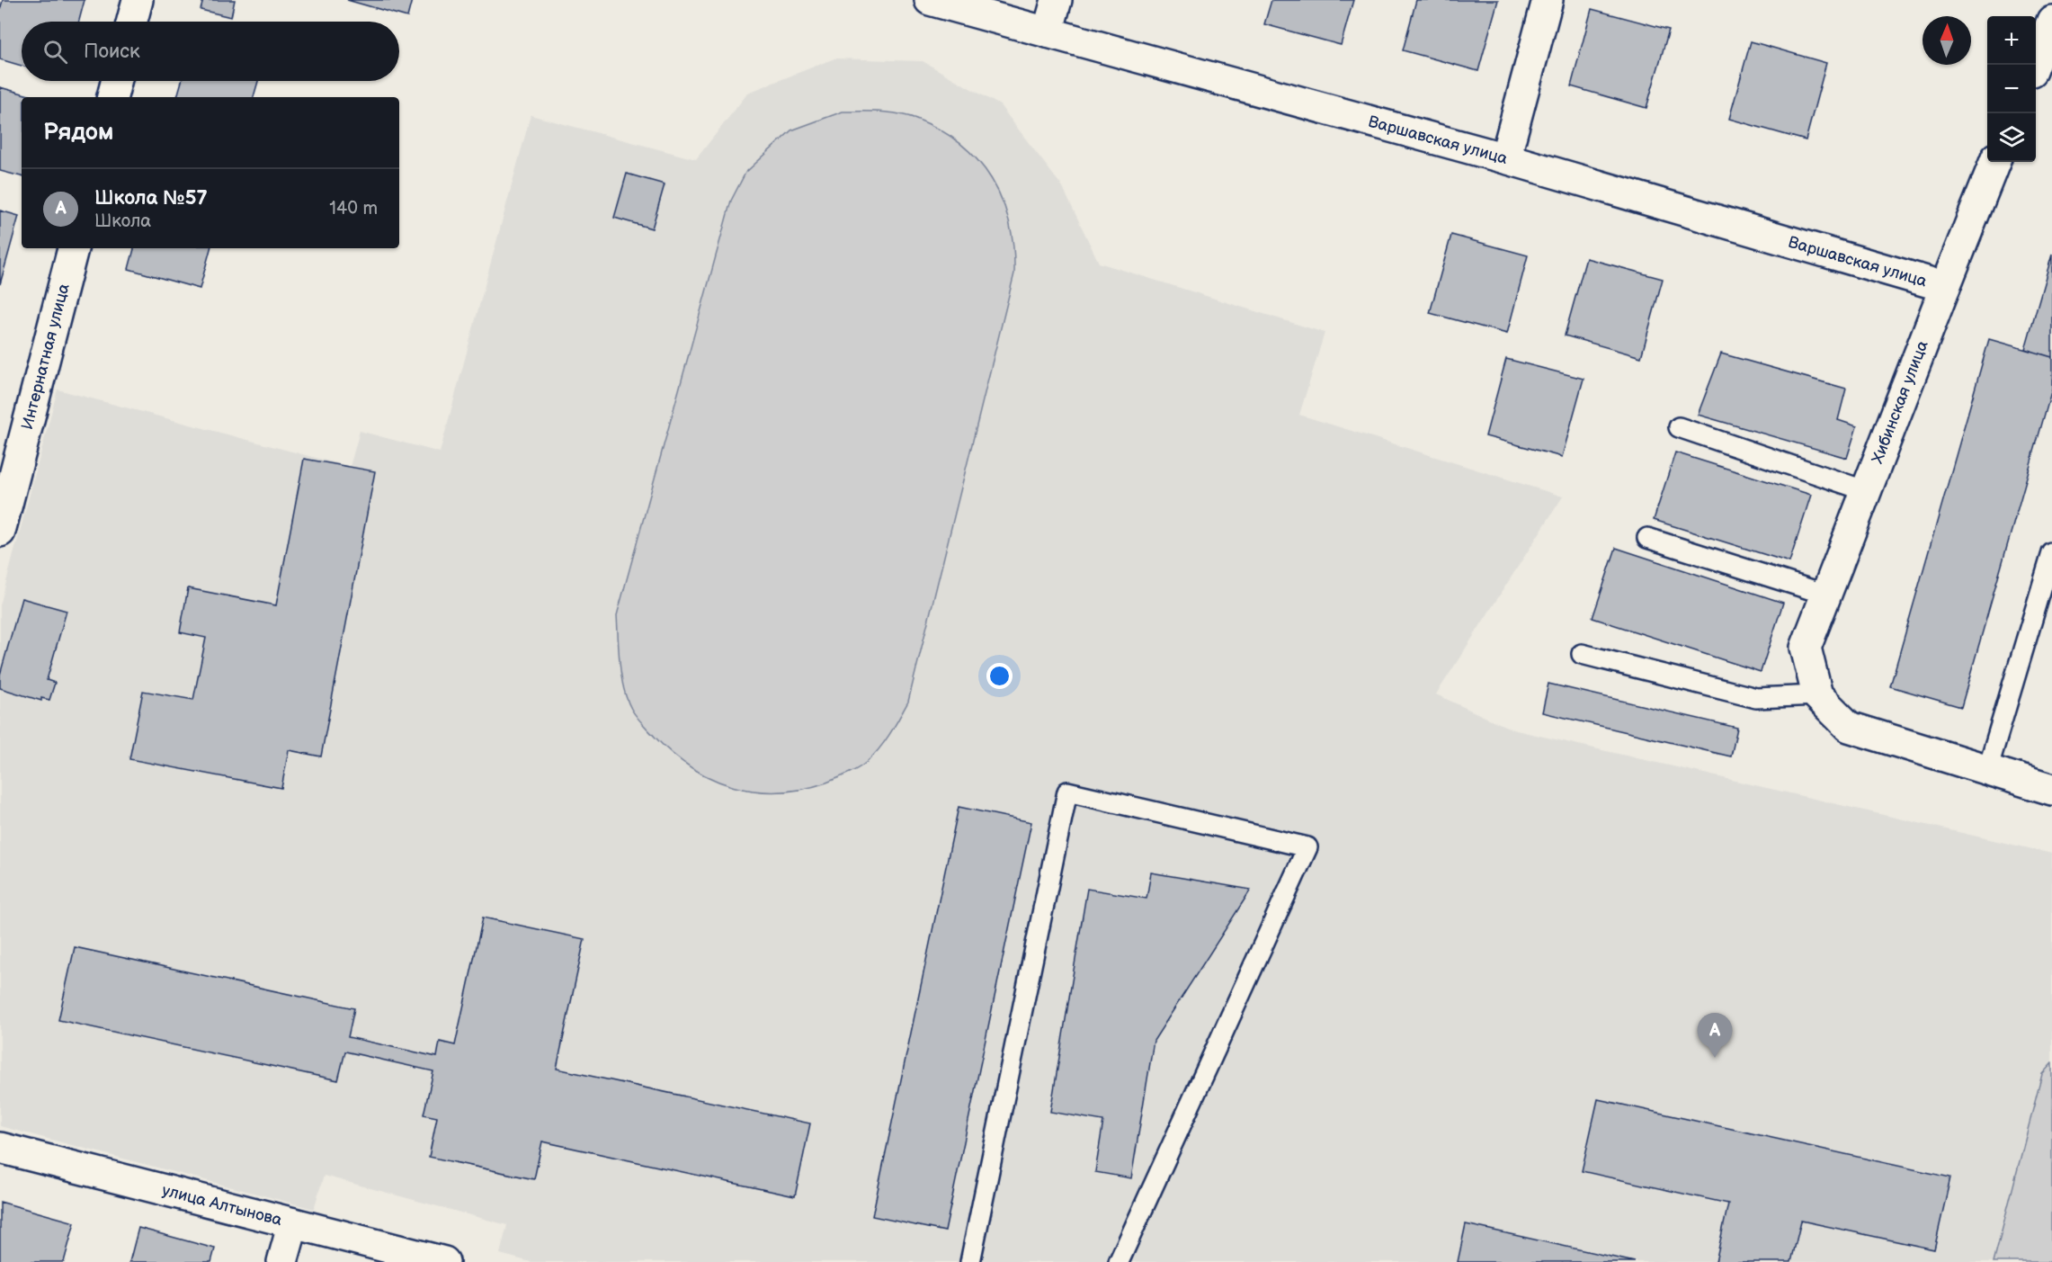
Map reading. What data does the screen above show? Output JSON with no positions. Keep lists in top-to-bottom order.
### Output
{
  "streets": {
    "street": [
      "Варшавская улица",
      "Интернатная улица",
      "Хибинская улица",
      "улица Алтынова"
    ]
  },
  "crossings": [
    ["Варшавская улица", "Хибинская улица"]
  ],
  "north": "top",
  "page": {
    "map_buttons": ["+", "−"],
    "search": "Поиск",
    "heading": "Рядом",
    "list": [
      {
        "mark": "A",
        "name": "Школа №57",
        "note": "Школа",
        "value": "140 m"
      }
    ],
    "pins": "A"
  }
}
